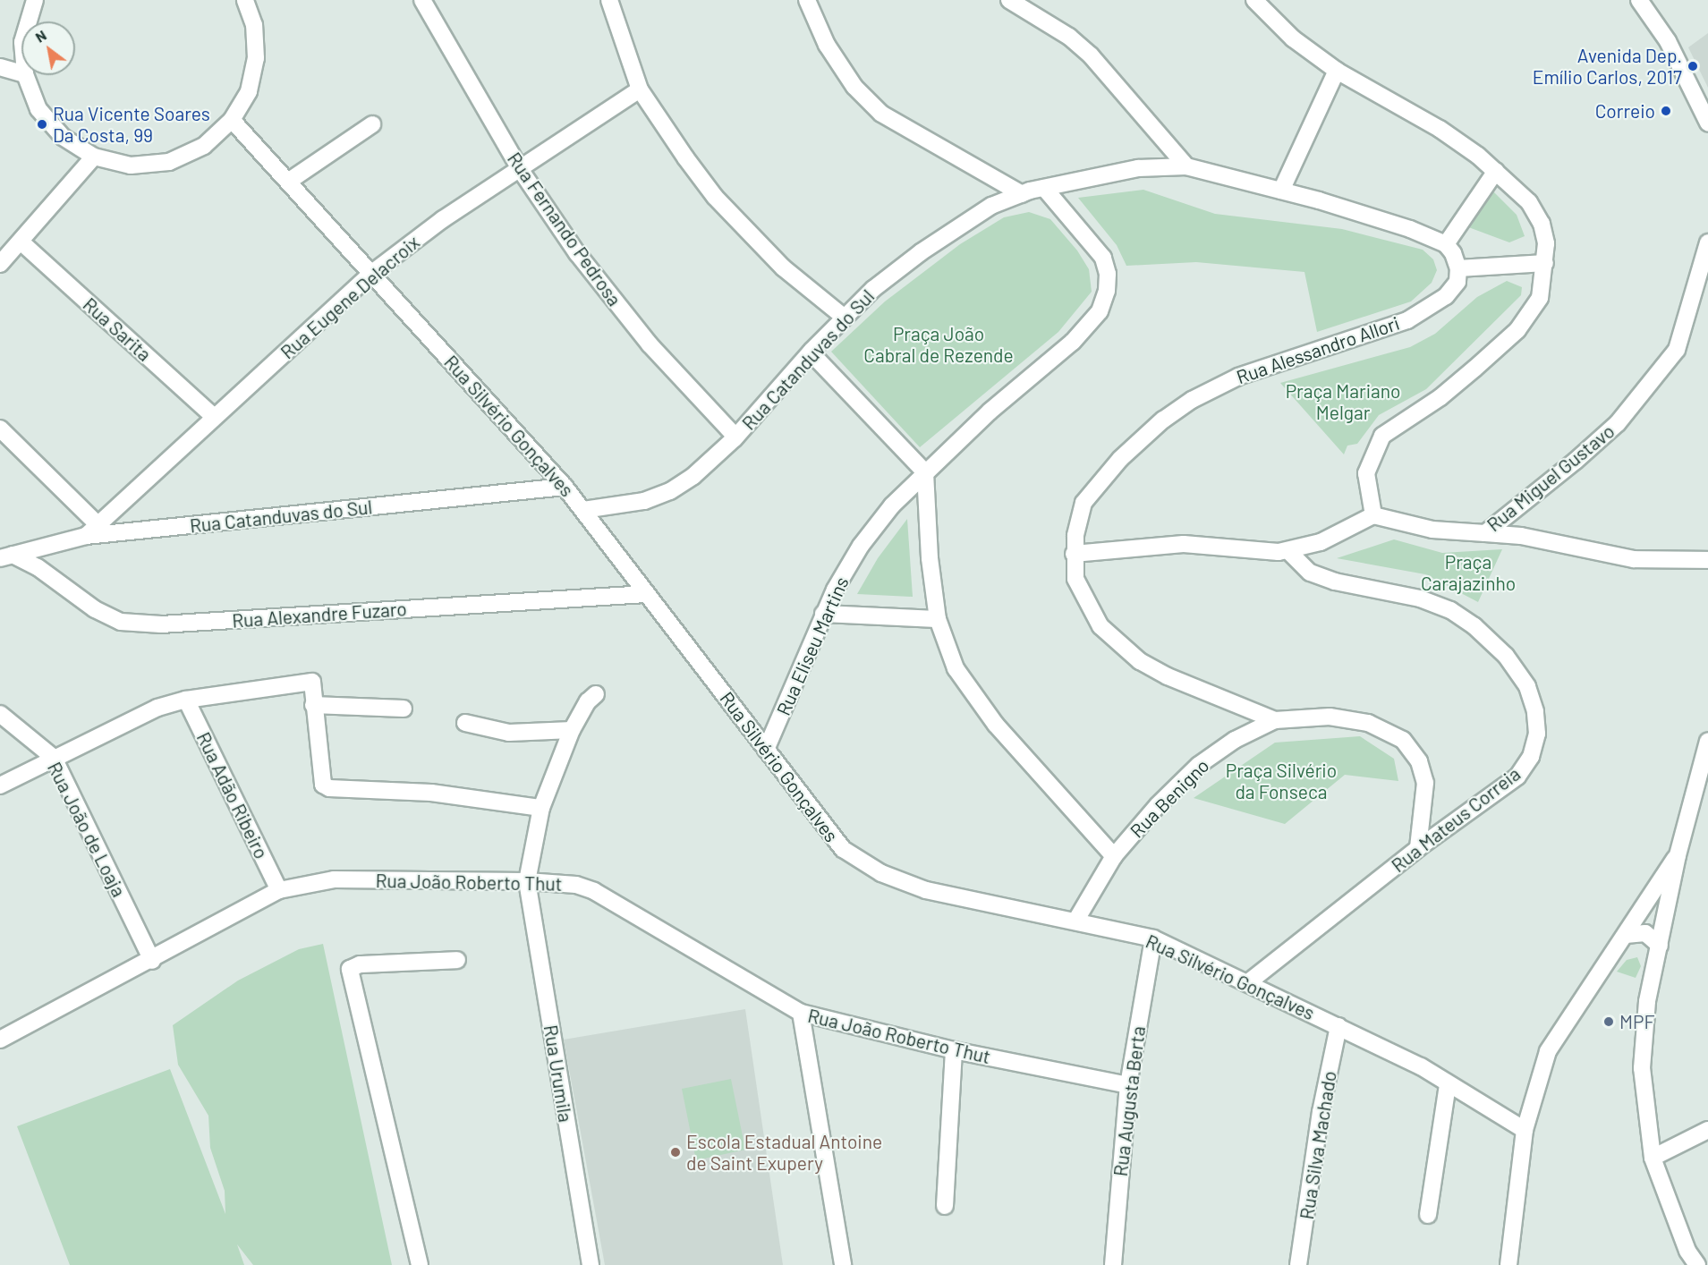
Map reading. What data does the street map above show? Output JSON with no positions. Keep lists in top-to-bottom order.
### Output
{
  "streets": {
    "street": [
      "Rua Fernando Pedrosa",
      "Rua Eugene Delacroix",
      "Rua Sarita",
      "Rua Alessandro Allori",
      "Rua Catanduvas do Sul",
      "Rua Silvério Gonçalves",
      "Rua Miguel Gustavo",
      "Rua Alexandre Fuzaro",
      "Rua Eliseu Martins",
      "Rua Adão Ribeiro",
      "Rua Benigno",
      "Rua Mateus Correia",
      "Rua João de Loaja",
      "Rua João Roberto Thut",
      "Rua Urumila",
      "Rua Augusta Berta",
      "Rua Silva Machado"
    ]
  },
  "crossings": [
    ["Rua Fernando Pedrosa", "Rua Eugene Delacroix"],
    ["Rua Fernando Pedrosa", "Rua Catanduvas do Sul"],
    ["Rua Eugene Delacroix", "Rua Sarita"],
    ["Rua Eugene Delacroix", "Rua Catanduvas do Sul"],
    ["Rua Eugene Delacroix", "Rua Silvério Gonçalves"],
    ["Rua Alessandro Allori", "Rua Benigno"],
    ["Rua Catanduvas do Sul", "Rua Silvério Gonçalves"],
    ["Rua Catanduvas do Sul", "Rua Alexandre Fuzaro"],
    ["Rua Catanduvas do Sul", "Rua Eliseu Martins"],
    ["Rua Silvério Gonçalves", "Rua Alexandre Fuzaro"],
    ["Rua Silvério Gonçalves", "Rua Eliseu Martins"],
    ["Rua Silvério Gonçalves", "Rua Benigno"],
    ["Rua Silvério Gonçalves", "Rua Mateus Correia"],
    ["Rua Silvério Gonçalves", "Rua Augusta Berta"],
    ["Rua Silvério Gonçalves", "Rua Silva Machado"],
    ["Rua Adão Ribeiro", "Rua João Roberto Thut"],
    ["Rua Benigno", "Rua Mateus Correia"],
    ["Rua João de Loaja", "Rua João Roberto Thut"],
    ["Rua João Roberto Thut", "Rua Urumila"],
    ["Rua João Roberto Thut", "Rua Augusta Berta"]
  ],
  "parks": [
    "Praça João Cabral de Rezende",
    "Praça Mariano Melgar",
    "Praça Carajazinho",
    "Praça Silvério da Fonseca"
  ],
  "places": [
    "Avenida Dep. Emílio Carlos, 2017",
    "Correio",
    "Rua Vicente Soares Da Costa, 99",
    "MPF",
    "Escola Estadual Antoine de Saint Exupery"
  ],
  "north": "top left"
}
